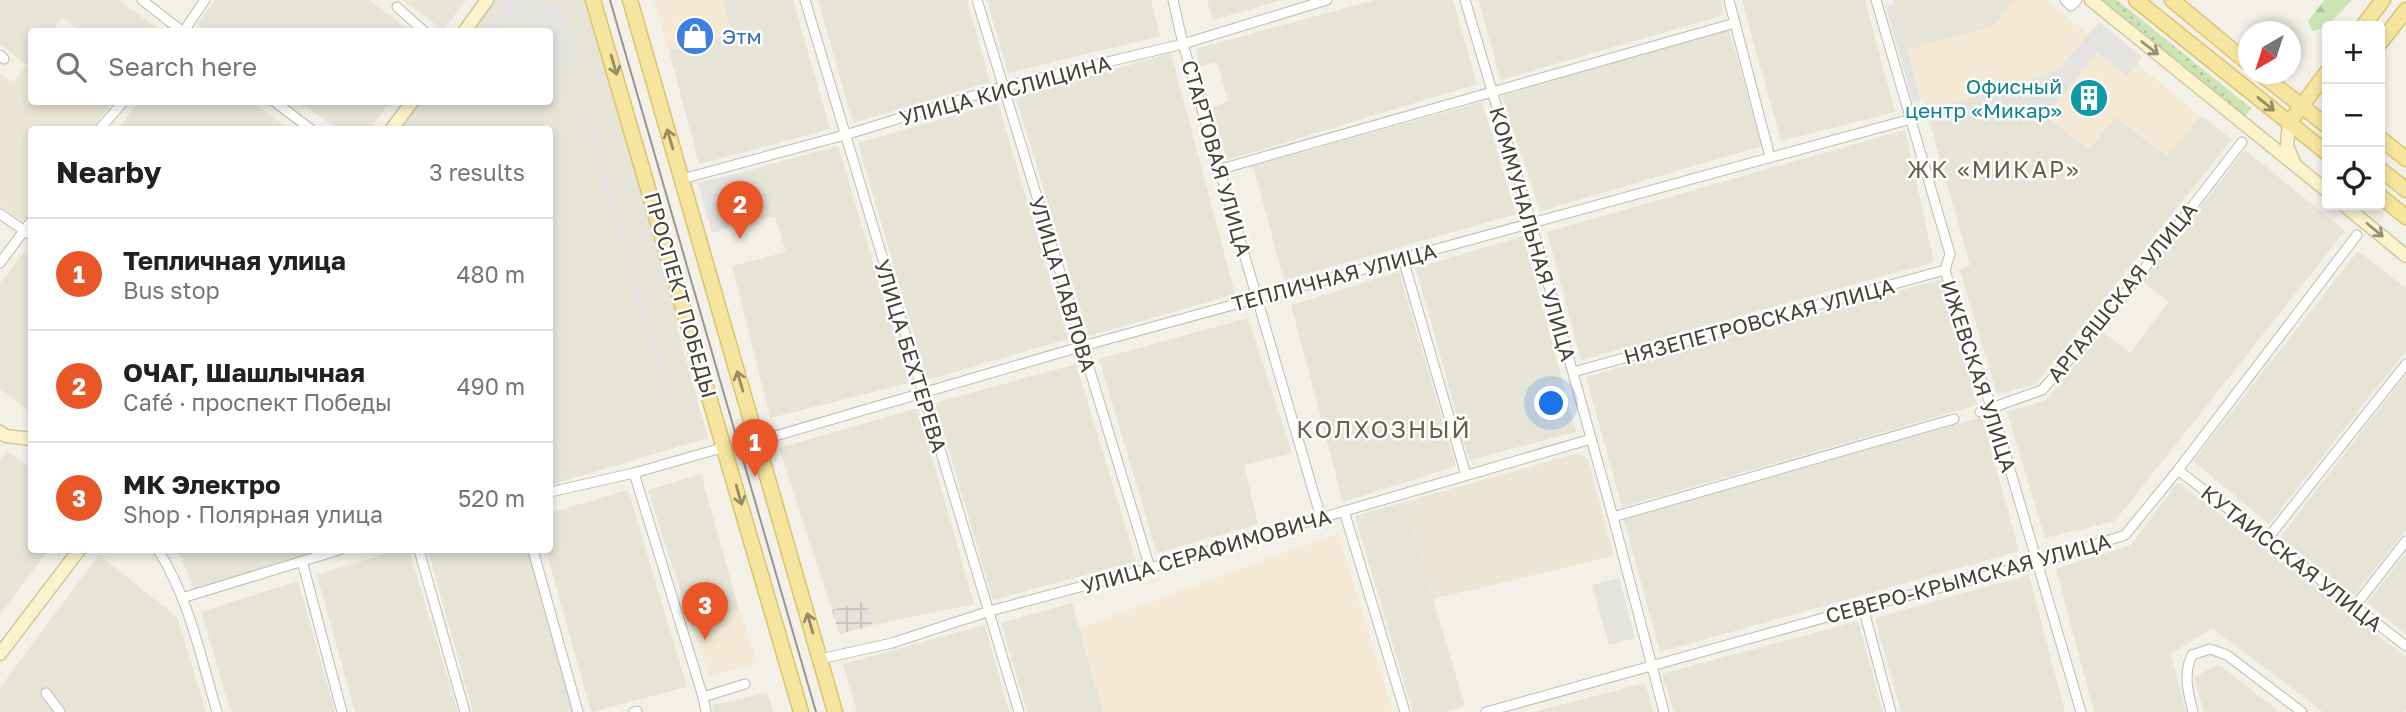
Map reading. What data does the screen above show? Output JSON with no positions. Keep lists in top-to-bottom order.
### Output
{
  "streets": {
    "main road": ["ПРОСПЕКТ ПОБЕДЫ"],
    "street": [
      "УЛИЦА КИСЛИЦИНА",
      "СТАРТОВАЯ УЛИЦА",
      "КОММУНАЛЬНАЯ УЛИЦА",
      "ТЕПЛИЧНАЯ УЛИЦА",
      "УЛИЦА ПАВЛОВА",
      "АРГАЯШСКАЯ УЛИЦА",
      "НЯЗЕПЕТРОВСКАЯ УЛИЦА",
      "УЛИЦА БЕХТЕРЕВА",
      "ИЖЕВСКАЯ УЛИЦА",
      "УЛИЦА СЕРАФИМОВИЧА",
      "КУТАИССКАЯ УЛИЦА",
      "СЕВЕРО-КРЫМСКАЯ УЛИЦА"
    ]
  },
  "crossings": [
    ["УЛИЦА КИСЛИЦИНА", "СТАРТОВАЯ УЛИЦА"],
    ["УЛИЦА КИСЛИЦИНА", "УЛИЦА ПАВЛОВА"],
    ["УЛИЦА КИСЛИЦИНА", "ПРОСПЕКТ ПОБЕДЫ"],
    ["УЛИЦА КИСЛИЦИНА", "УЛИЦА БЕХТЕРЕВА"],
    ["СТАРТОВАЯ УЛИЦА", "ТЕПЛИЧНАЯ УЛИЦА"],
    ["СТАРТОВАЯ УЛИЦА", "УЛИЦА СЕРАФИМОВИЧА"],
    ["КОММУНАЛЬНАЯ УЛИЦА", "ТЕПЛИЧНАЯ УЛИЦА"],
    ["КОММУНАЛЬНАЯ УЛИЦА", "НЯЗЕПЕТРОВСКАЯ УЛИЦА"],
    ["КОММУНАЛЬНАЯ УЛИЦА", "УЛИЦА СЕРАФИМОВИЧА"],
    ["КОММУНАЛЬНАЯ УЛИЦА", "СЕВЕРО-КРЫМСКАЯ УЛИЦА"],
    ["ТЕПЛИЧНАЯ УЛИЦА", "УЛИЦА ПАВЛОВА"],
    ["ТЕПЛИЧНАЯ УЛИЦА", "ПРОСПЕКТ ПОБЕДЫ"],
    ["ТЕПЛИЧНАЯ УЛИЦА", "УЛИЦА БЕХТЕРЕВА"],
    ["ТЕПЛИЧНАЯ УЛИЦА", "ИЖЕВСКАЯ УЛИЦА"],
    ["УЛИЦА ПАВЛОВА", "УЛИЦА СЕРАФИМОВИЧА"],
    ["АРГАЯШСКАЯ УЛИЦА", "ИЖЕВСКАЯ УЛИЦА"],
    ["ПРОСПЕКТ ПОБЕДЫ", "УЛИЦА СЕРАФИМОВИЧА"],
    ["НЯЗЕПЕТРОВСКАЯ УЛИЦА", "ИЖЕВСКАЯ УЛИЦА"],
    ["УЛИЦА БЕХТЕРЕВА", "УЛИЦА СЕРАФИМОВИЧА"],
    ["ИЖЕВСКАЯ УЛИЦА", "СЕВЕРО-КРЫМСКАЯ УЛИЦА"],
    ["КУТАИССКАЯ УЛИЦА", "СЕВЕРО-КРЫМСКАЯ УЛИЦА"]
  ],
  "districts": ["ЖК «МИКАР»", "КОЛХОЗНЫЙ"],
  "places": {
    "shop": ["Этм"],
    "building": ["Офисный центр «Микар»"]
  },
  "north": "bottom left",
  "page": {
    "map_buttons": ["+", "−"],
    "search": "Search here",
    "heading": ["Nearby", "3 results"],
    "pins": ["2", "1", "3"],
    "list": [
      {
        "mark": "1",
        "name": "Тепличная улица",
        "note": "Bus stop",
        "value": "480 m"
      },
      {
        "mark": "2",
        "name": "ОЧАГ, Шашлычная",
        "note": "Café · проспект Победы",
        "value": "490 m"
      },
      {
        "mark": "3",
        "name": "МК Электро",
        "note": "Shop · Полярная улица",
        "value": "520 m"
      }
    ]
  }
}
